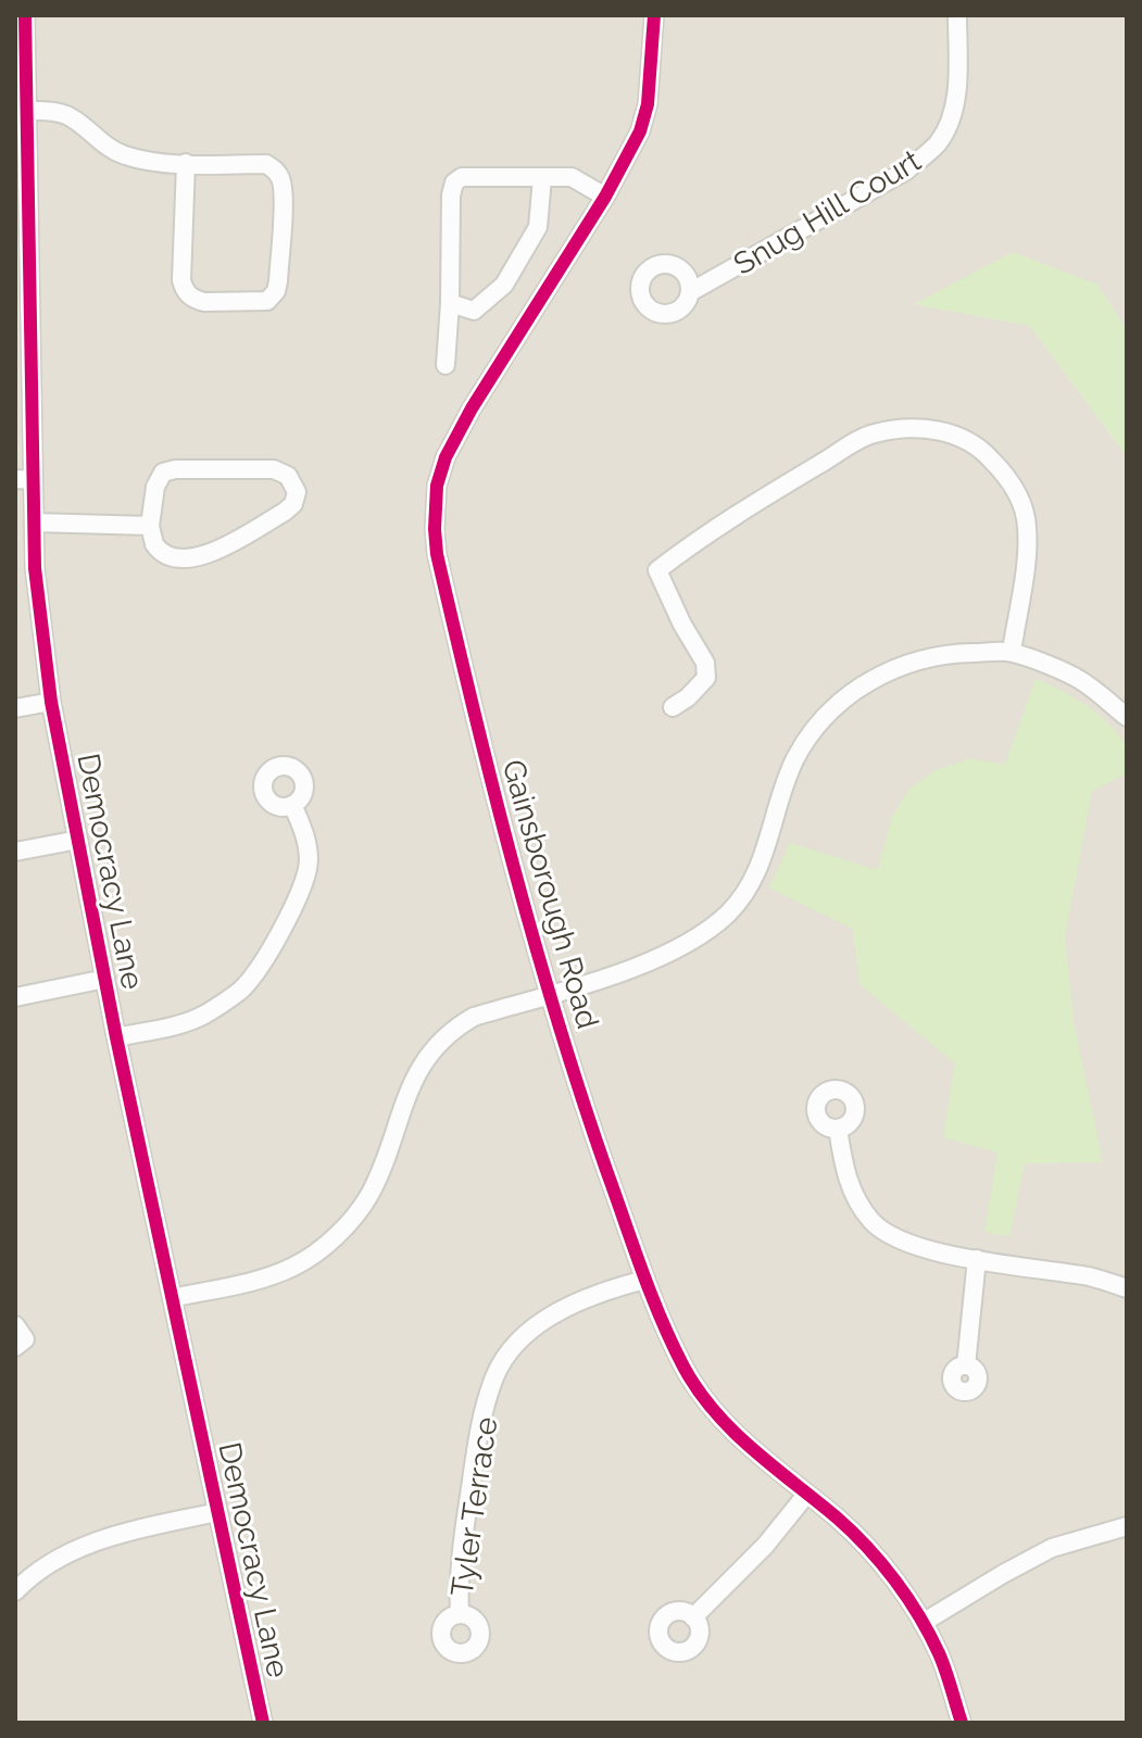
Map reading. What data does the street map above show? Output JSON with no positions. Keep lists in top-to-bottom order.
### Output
{
  "streets": {
    "street": [
      "Snug Hill Court",
      "Democracy Lane",
      "Gainsborough Road",
      "Tyler Terrace"
    ]
  },
  "crossings": [
    ["Gainsborough Road", "Tyler Terrace"]
  ]
}
